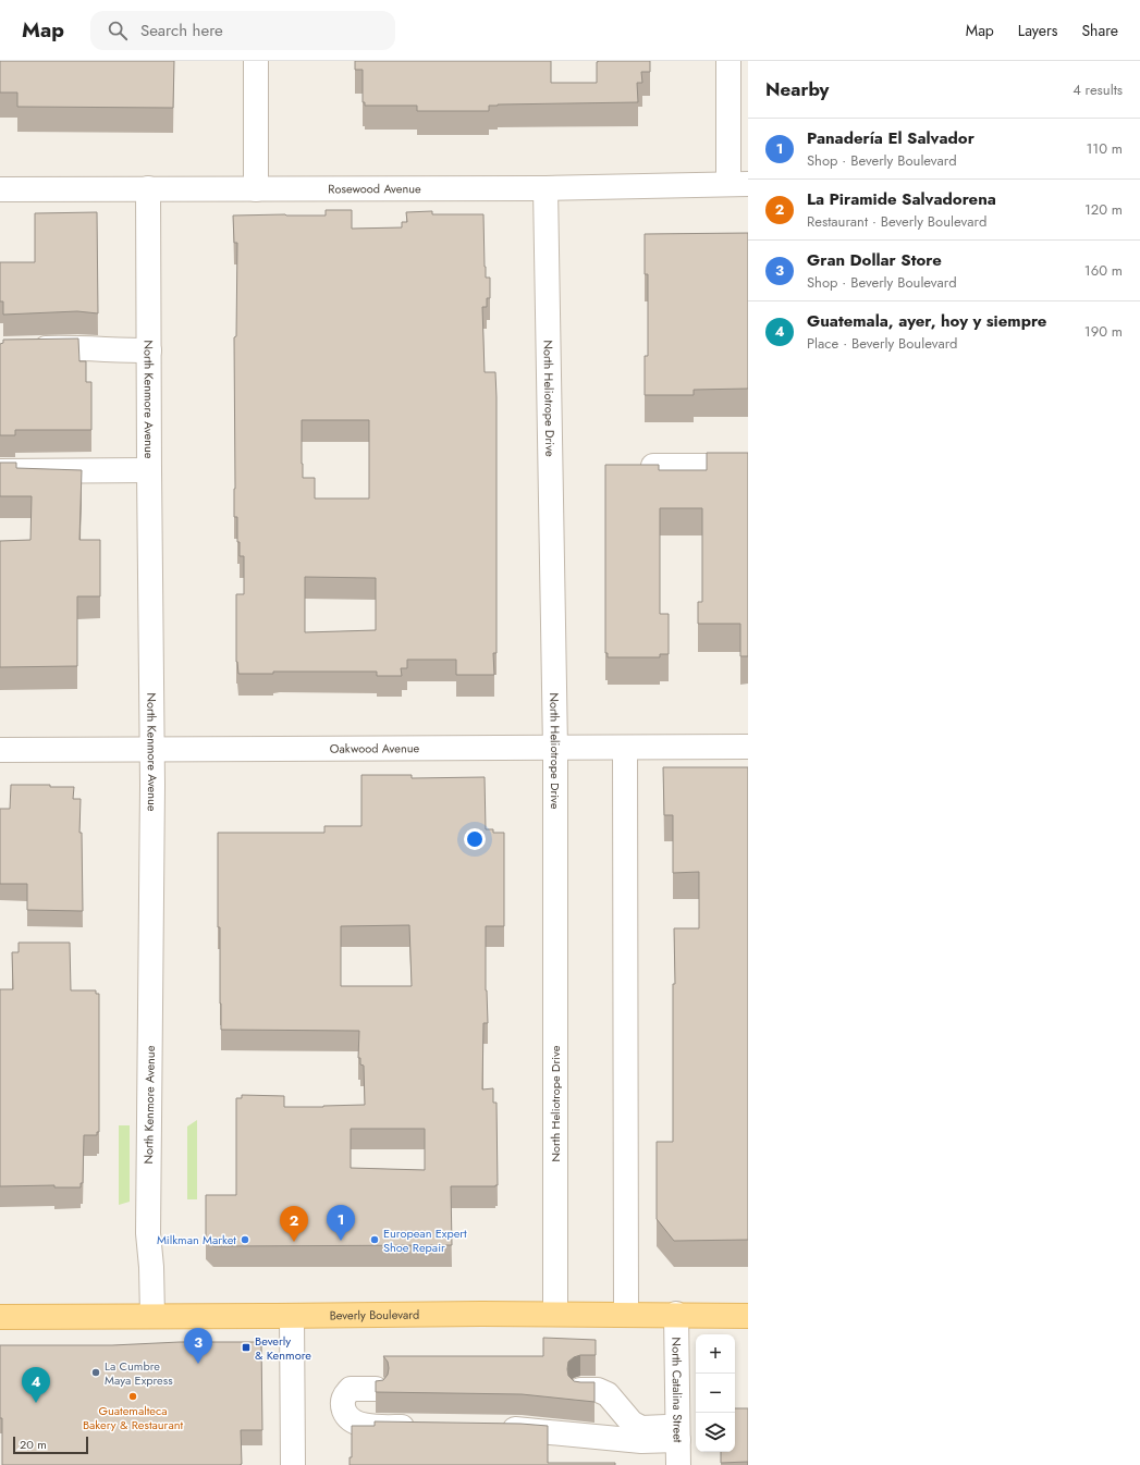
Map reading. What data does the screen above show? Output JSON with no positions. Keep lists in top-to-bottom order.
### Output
{
  "streets": {
    "main road": ["Beverly Boulevard"],
    "street": [
      "Rosewood Avenue",
      "North Heliotrope Drive",
      "North Kenmore Avenue",
      "Oakwood Avenue",
      "North Catalina Street"
    ]
  },
  "crossings": [
    ["Rosewood Avenue", "North Heliotrope Drive"],
    ["Rosewood Avenue", "North Kenmore Avenue"],
    ["North Heliotrope Drive", "Oakwood Avenue"],
    ["North Heliotrope Drive", "Beverly Boulevard"],
    ["North Kenmore Avenue", "Oakwood Avenue"],
    ["North Kenmore Avenue", "Beverly Boulevard"],
    ["Beverly Boulevard", "North Catalina Street"]
  ],
  "places": {
    "other": [
      "Milkman Market",
      "European Expert Shoe Repair",
      "La Cumbre Maya Express",
      "Guatemalteca Bakery & Restaurant"
    ],
    "transit": ["Beverly & Kenmore"]
  },
  "scale_bar": "20 m",
  "page": {
    "header": "Map",
    "search": "Search here",
    "nav": ["Map", "Layers", "Share"],
    "heading": ["Nearby", "4 results"],
    "list": [
      {
        "mark": "1",
        "name": "Panadería El Salvador",
        "note": "Shop · Beverly Boulevard",
        "value": "110 m"
      },
      {
        "mark": "2",
        "name": "La Piramide Salvadorena",
        "note": "Restaurant · Beverly Boulevard",
        "value": "120 m"
      },
      {
        "mark": "3",
        "name": "Gran Dollar Store",
        "note": "Shop · Beverly Boulevard",
        "value": "160 m"
      },
      {
        "mark": "4",
        "name": "Guatemala, ayer, hoy y siempre",
        "note": "Place · Beverly Boulevard",
        "value": "190 m"
      }
    ],
    "pins": [
      "1",
      "2",
      "3",
      "4"
    ],
    "map_buttons": ["+", "−"],
    "scale": "20 m"
  }
}
